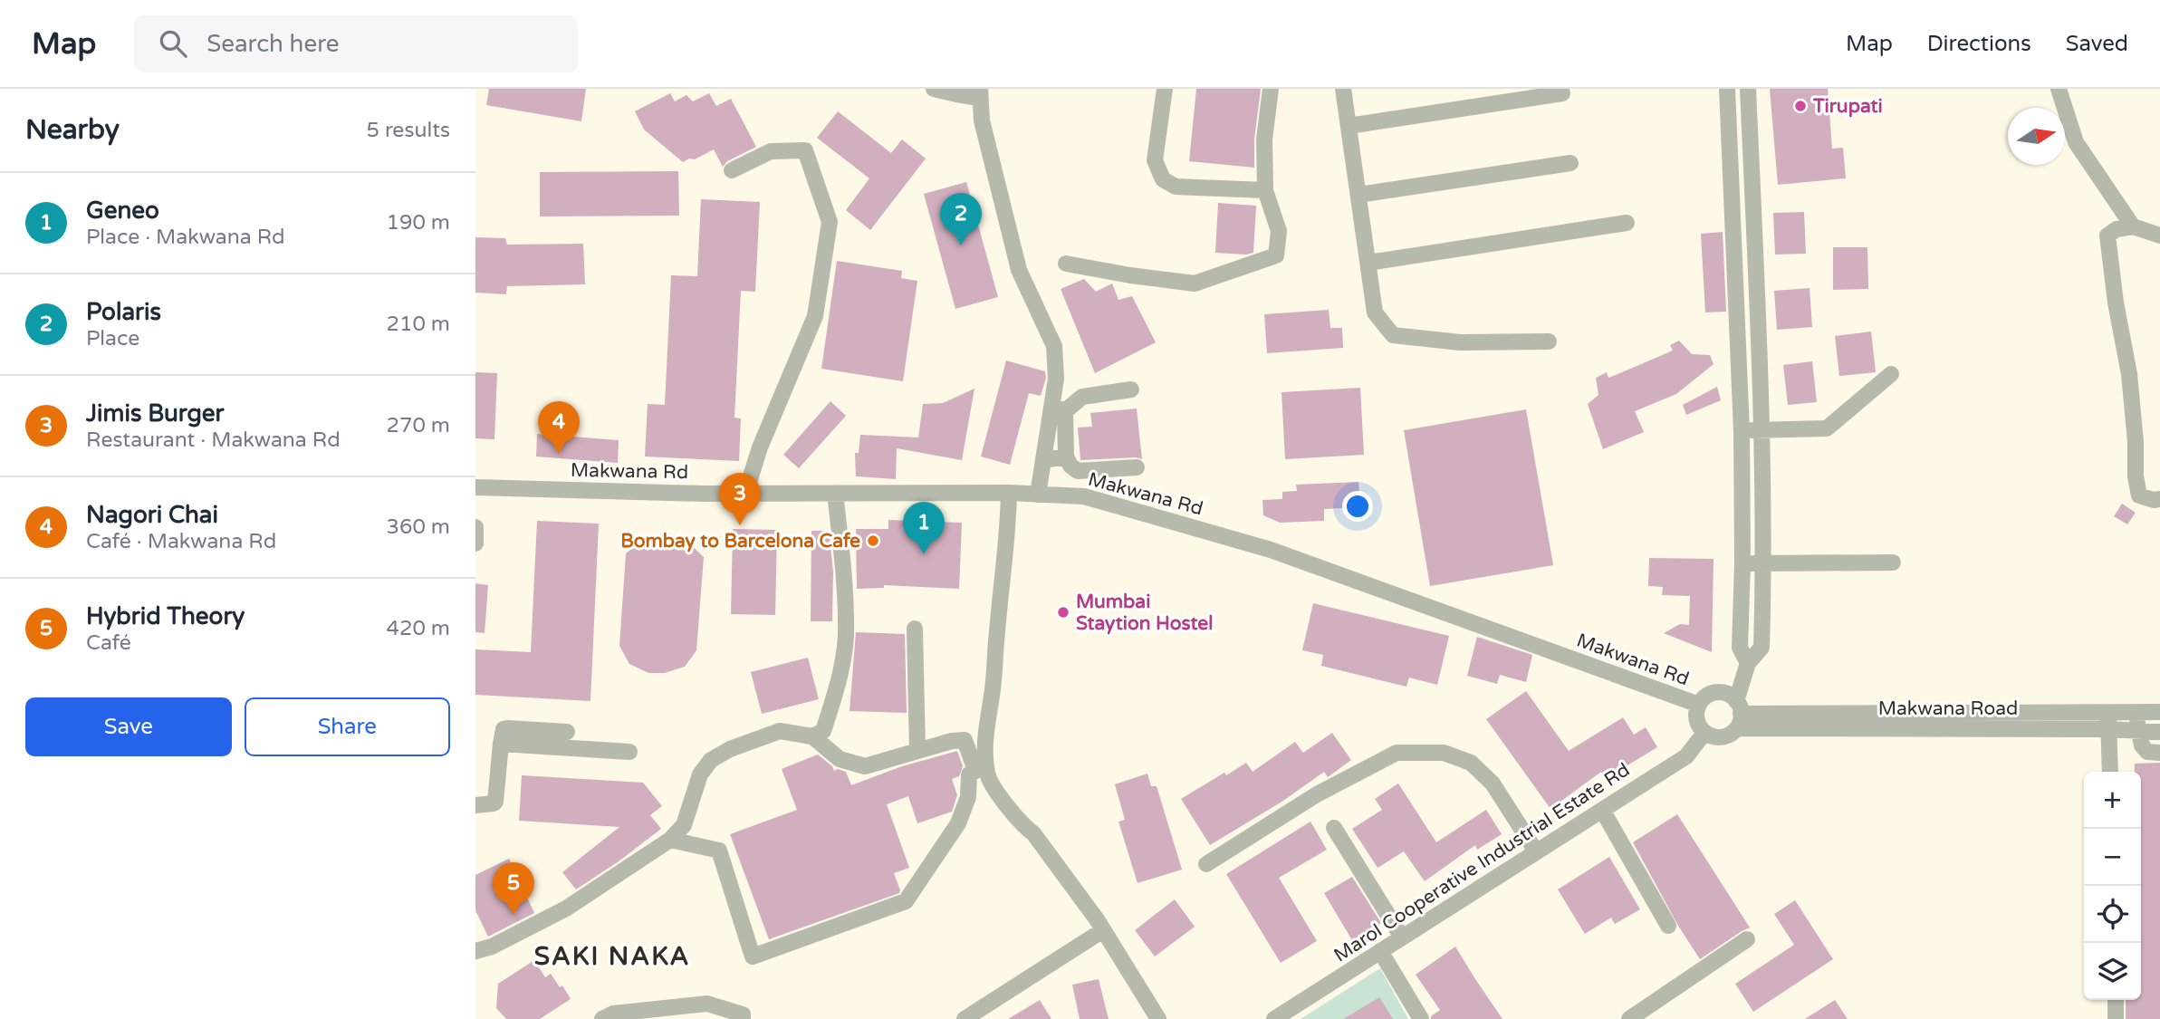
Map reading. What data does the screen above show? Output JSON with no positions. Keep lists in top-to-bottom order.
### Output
{
  "streets": {
    "street": ["Makwana Rd", "Makwana Road", "Marol Cooperative Industrial Estate Rd"]
  },
  "crossings": [
    ["Makwana Rd", "Makwana Road"],
    ["Makwana Rd", "Marol Cooperative Industrial Estate Rd"],
    ["Makwana Road", "Marol Cooperative Industrial Estate Rd"]
  ],
  "districts": ["SAKI NAKA"],
  "places": ["Tirupati", "Bombay to Barcelona Cafe", "Mumbai Staytion Hostel"],
  "north": "right",
  "page": {
    "header": "Map",
    "search": "Search here",
    "nav": ["Map", "Directions", "Saved"],
    "heading": ["Nearby", "5 results"],
    "list": [
      {
        "mark": "1",
        "name": "Geneo",
        "note": "Place · Makwana Rd",
        "value": "190 m"
      },
      {
        "mark": "2",
        "name": "Polaris",
        "note": "Place",
        "value": "210 m"
      },
      {
        "mark": "3",
        "name": "Jimis Burger",
        "note": "Restaurant · Makwana Rd",
        "value": "270 m"
      },
      {
        "mark": "4",
        "name": "Nagori Chai",
        "note": "Café · Makwana Rd",
        "value": "360 m"
      },
      {
        "mark": "5",
        "name": "Hybrid Theory",
        "note": "Café",
        "value": "420 m"
      }
    ],
    "pins": [
      "2",
      "4",
      "3",
      "1",
      "5"
    ],
    "buttons": ["Save", "Share"],
    "map_buttons": ["+", "−"]
  }
}
